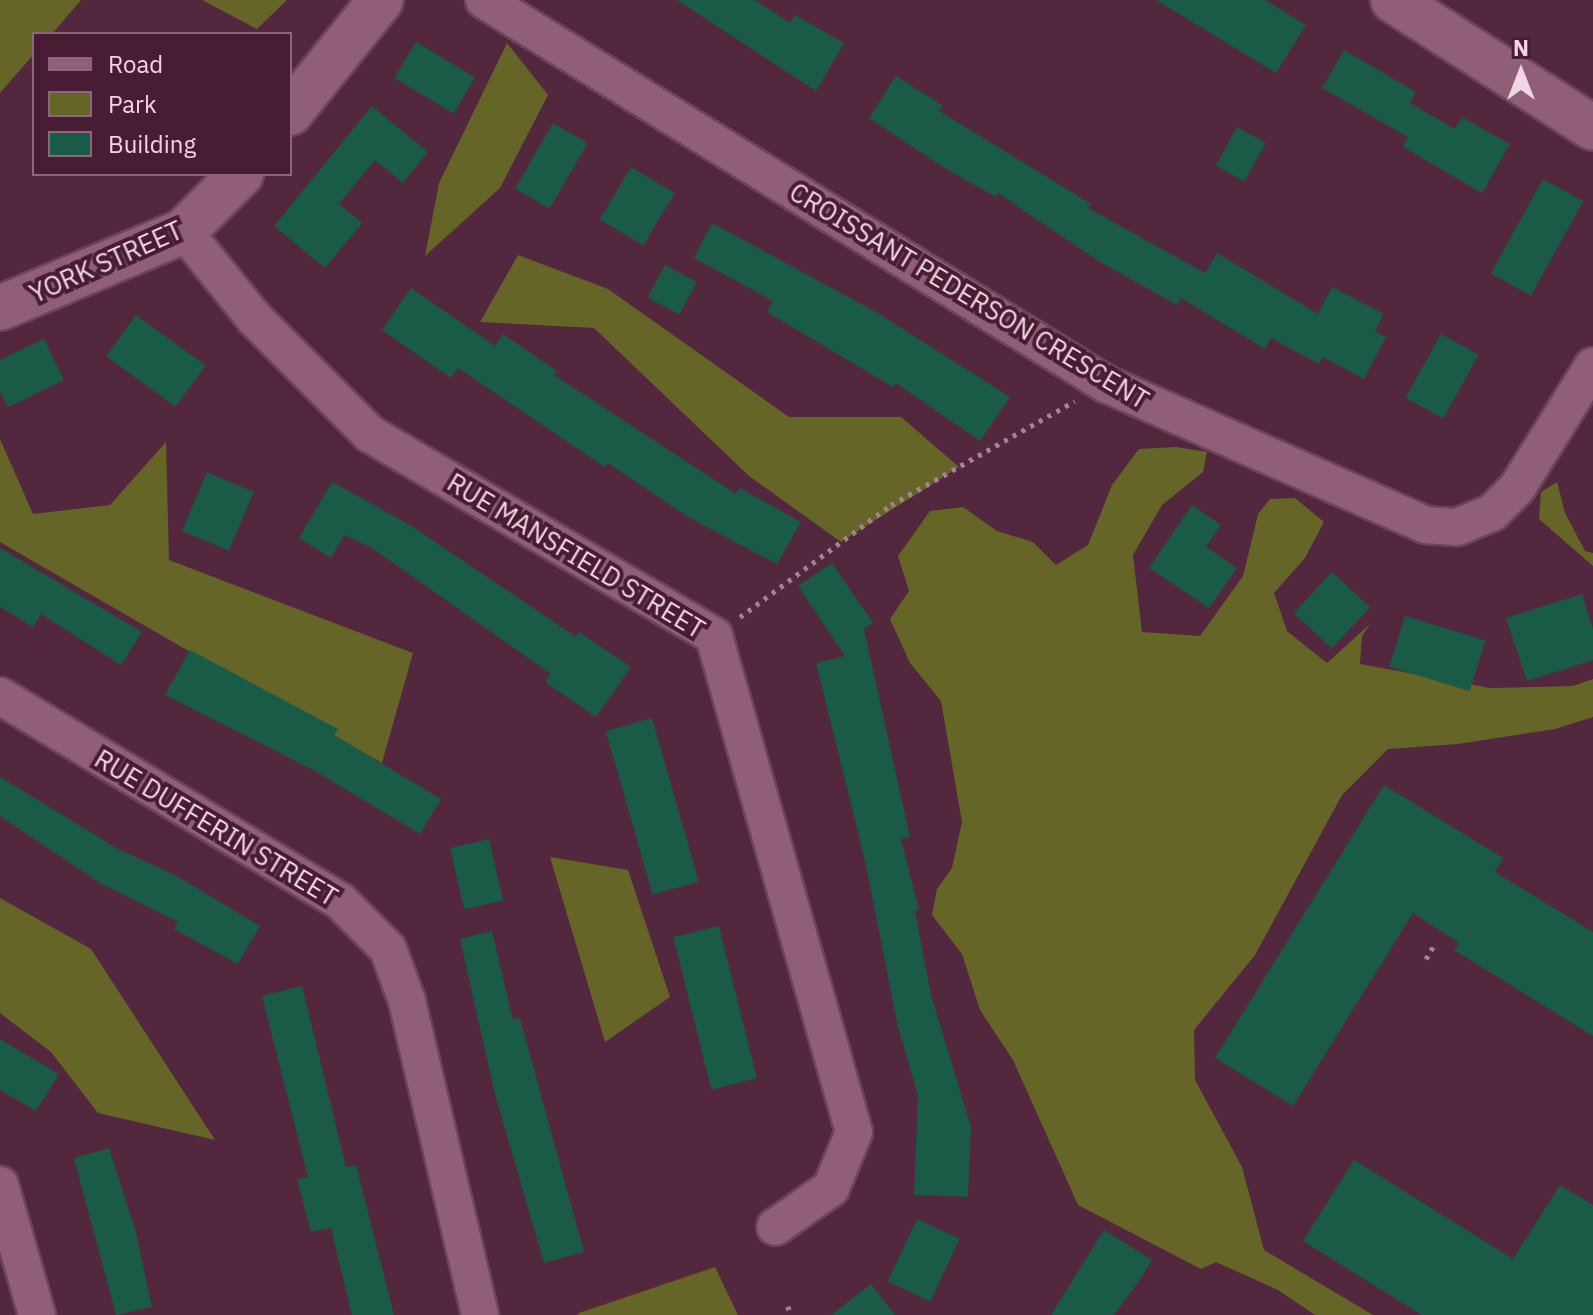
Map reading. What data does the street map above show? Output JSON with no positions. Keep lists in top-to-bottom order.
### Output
{
  "streets": {
    "street": [
      "YORK STREET",
      "CROISSANT PEDERSON CRESCENT",
      "RUE MANSFIELD STREET",
      "RUE DUFFERIN STREET"
    ]
  },
  "crossings": [
    ["YORK STREET", "RUE MANSFIELD STREET"]
  ],
  "legend": ["Road", "Park", "Building"],
  "north": "top"
}
